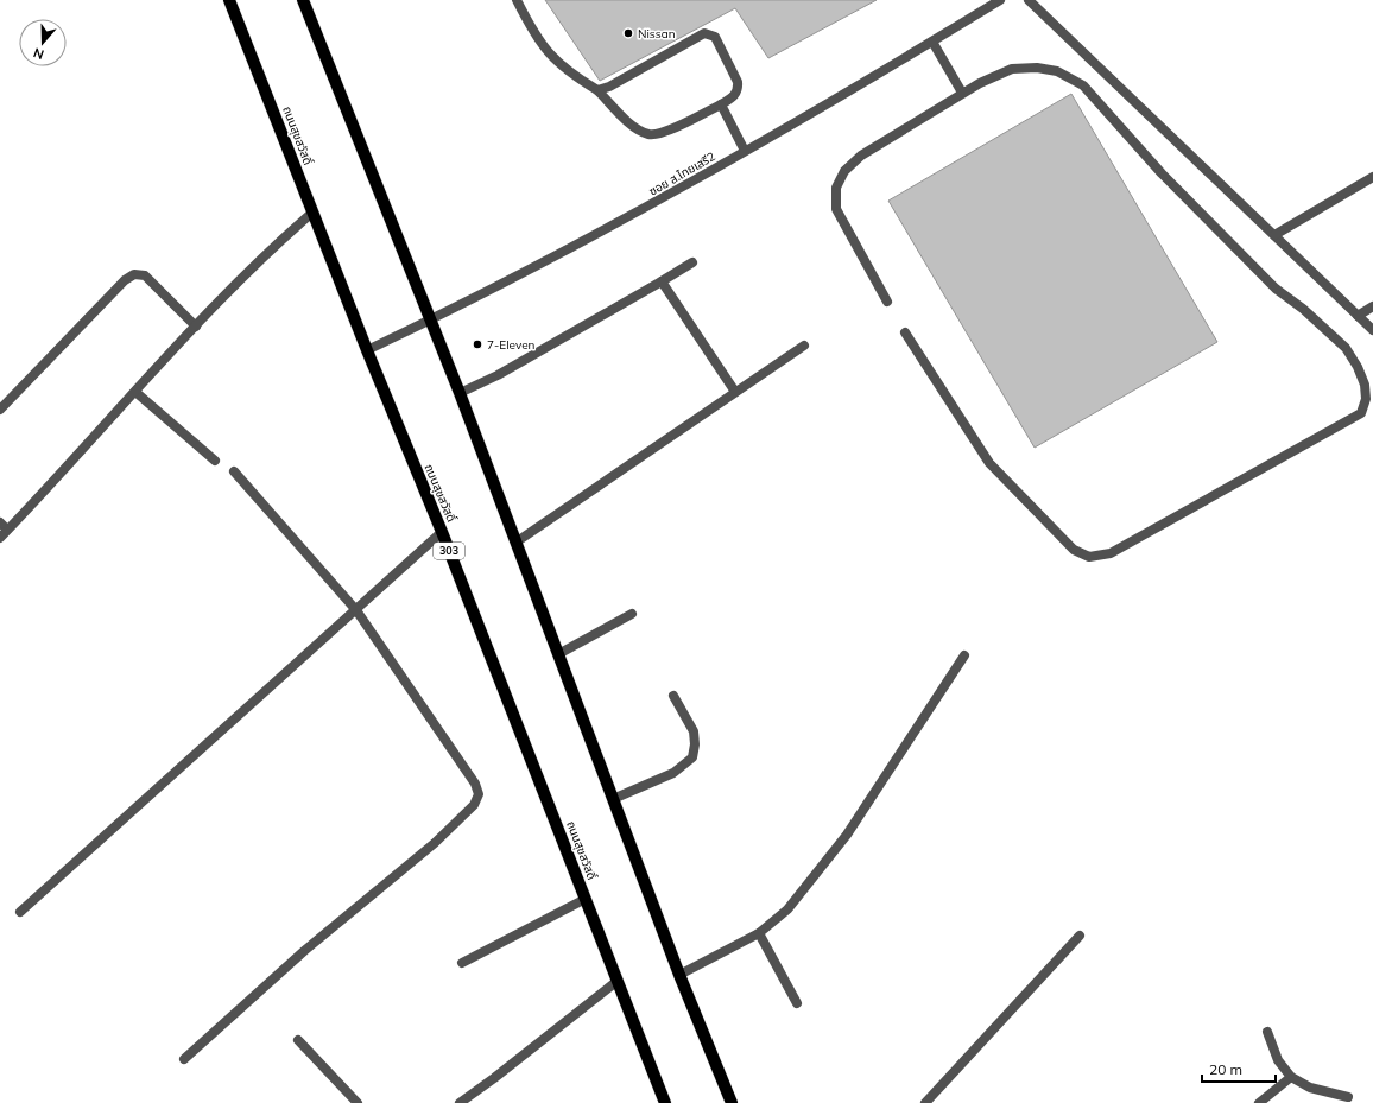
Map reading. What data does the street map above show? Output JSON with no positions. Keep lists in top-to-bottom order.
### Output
{
  "streets": {
    "main road": ["ถนนสุขสวัสดิ์", "303"],
    "street": ["ซอย ส.ไทยเสรี2"]
  },
  "crossings": [
    ["ถนนสุขสวัสดิ์", "ซอย ส.ไทยเสรี2"]
  ],
  "places": ["Nissan", "7-Eleven"],
  "scale_bar": "20 m",
  "north": "bottom"
}
